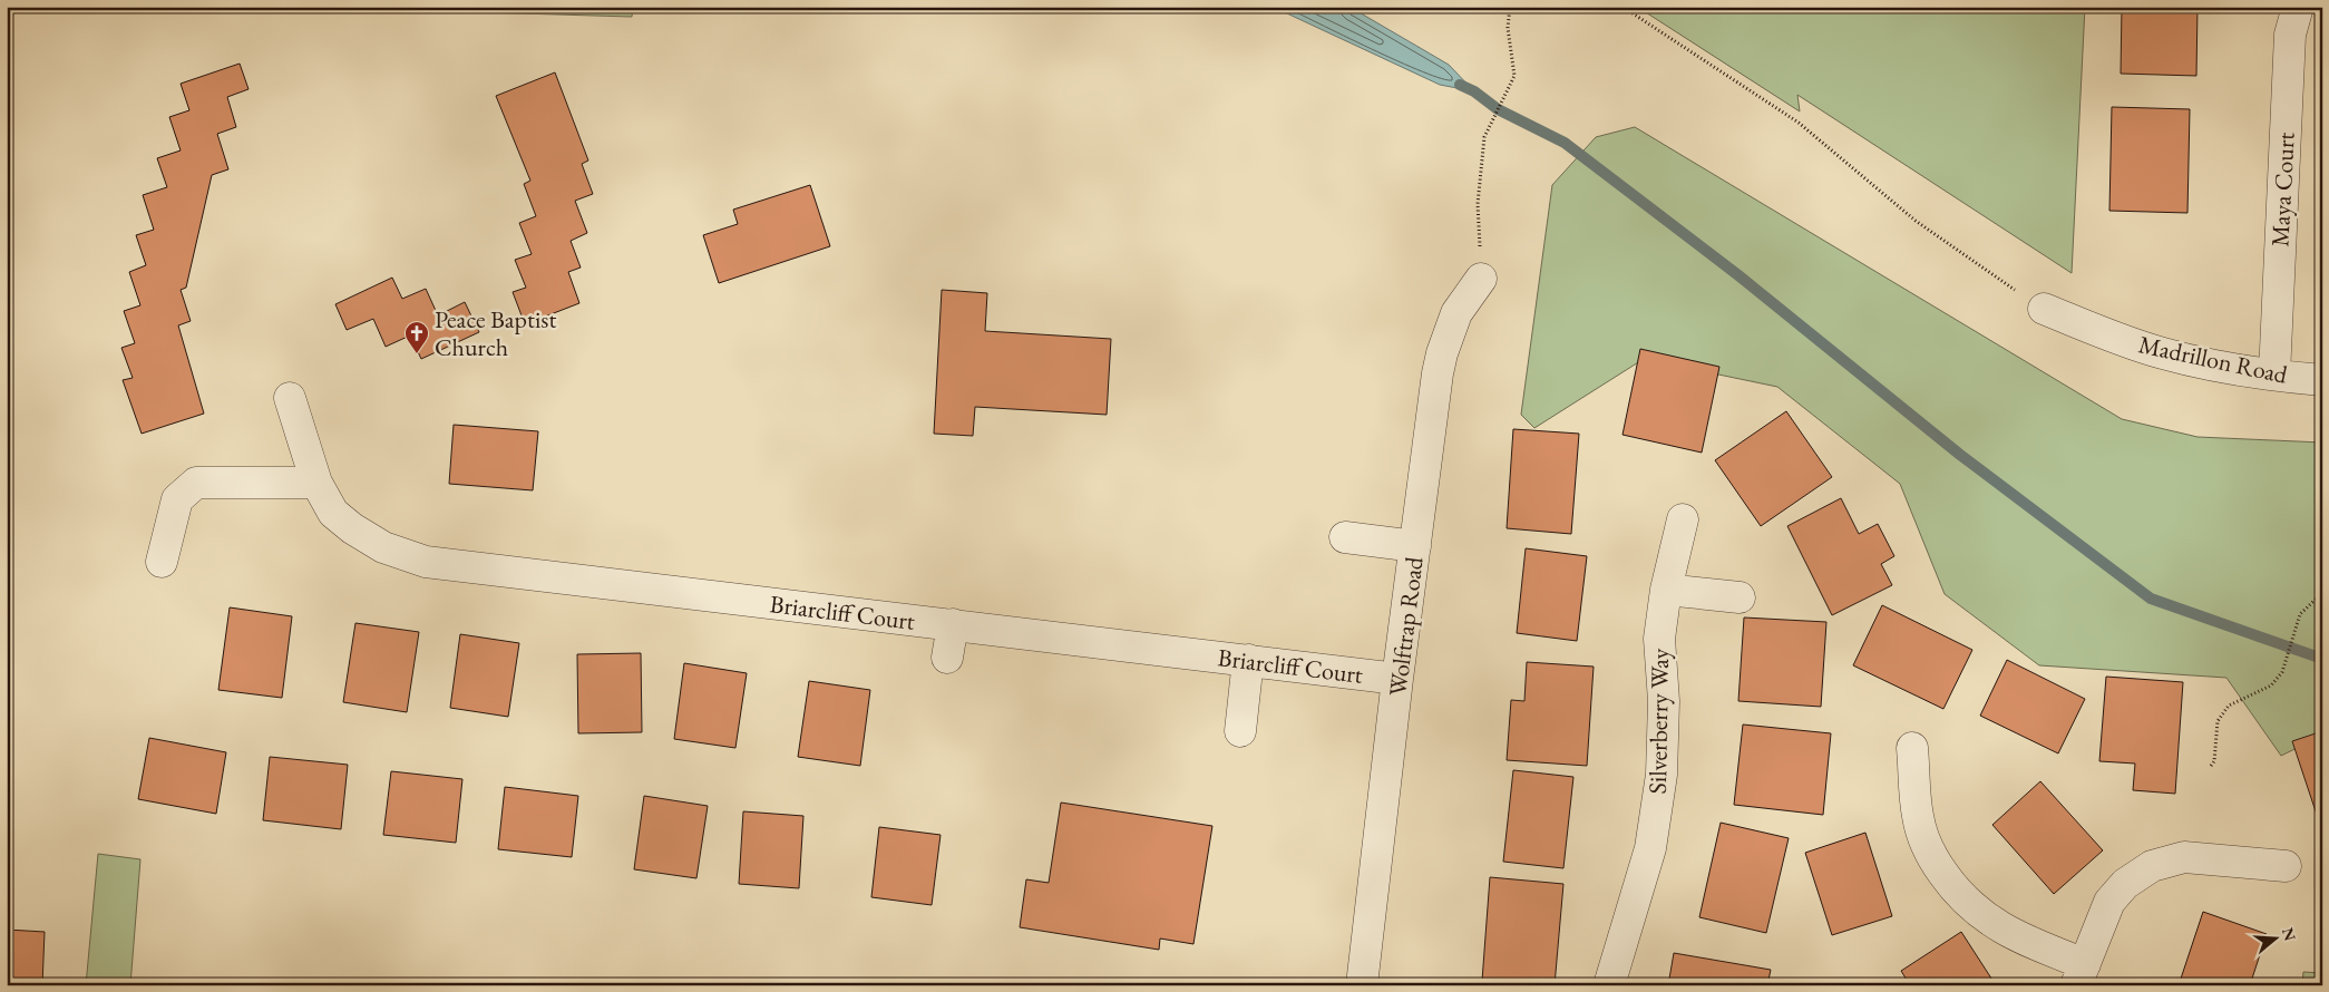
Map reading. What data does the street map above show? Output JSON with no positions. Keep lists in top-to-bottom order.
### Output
{
  "streets": {
    "street": [
      "Maya Court",
      "Madrillon Road",
      "Briarcliff Court",
      "Wolftrap Road",
      "Silverberry Way"
    ]
  },
  "crossings": [
    ["Maya Court", "Madrillon Road"],
    ["Briarcliff Court", "Wolftrap Road"]
  ],
  "places": {
    "church": ["Peace Baptist Church"]
  },
  "north": "right"
}
